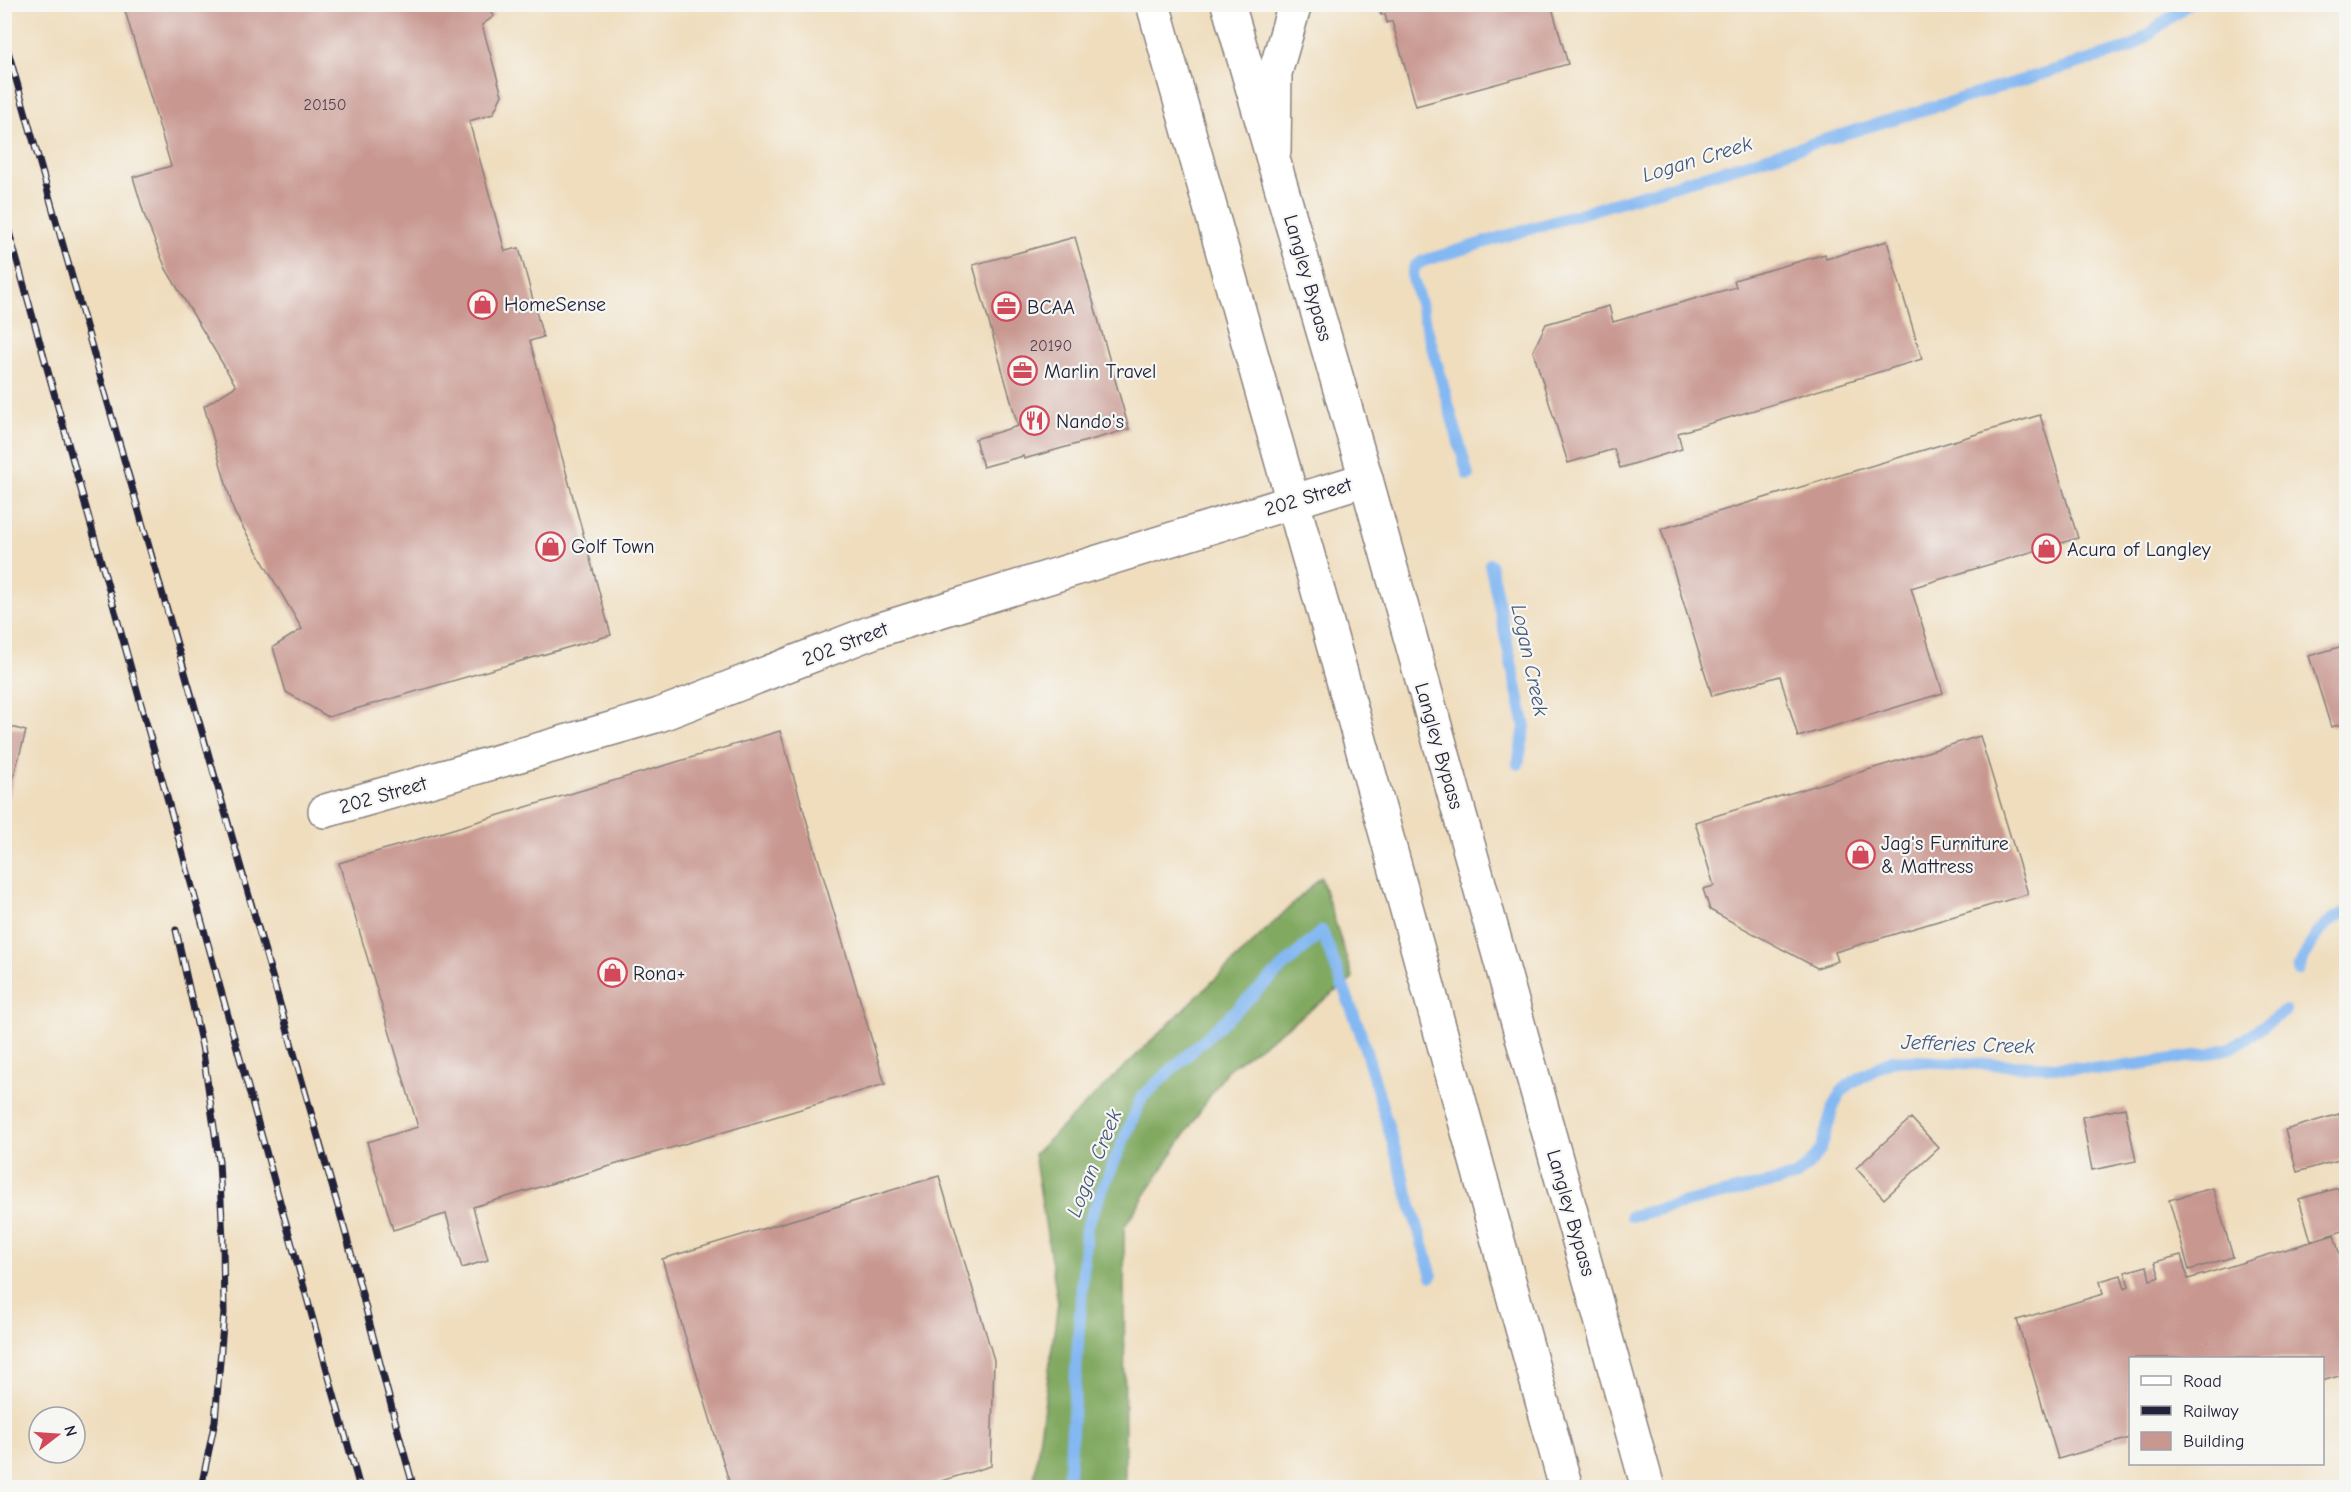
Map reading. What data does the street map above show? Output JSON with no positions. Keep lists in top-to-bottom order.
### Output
{
  "streets": {
    "main road": ["Langley Bypass", "202 Street"]
  },
  "crossings": [
    ["Langley Bypass", "202 Street"]
  ],
  "water": ["Logan Creek", "Jefferies Creek"],
  "places": {
    "shop": [
      "HomeSense",
      "Golf Town",
      "Acura of Langley",
      "Jag's Furniture & Mattress",
      "Rona+"
    ],
    "office": ["BCAA", "Marlin Travel"],
    "restaurant": ["Nando's"]
  },
  "house_numbers": ["20150", "20190"],
  "legend": ["Road", "Railway", "Building"],
  "north": "right"
}
